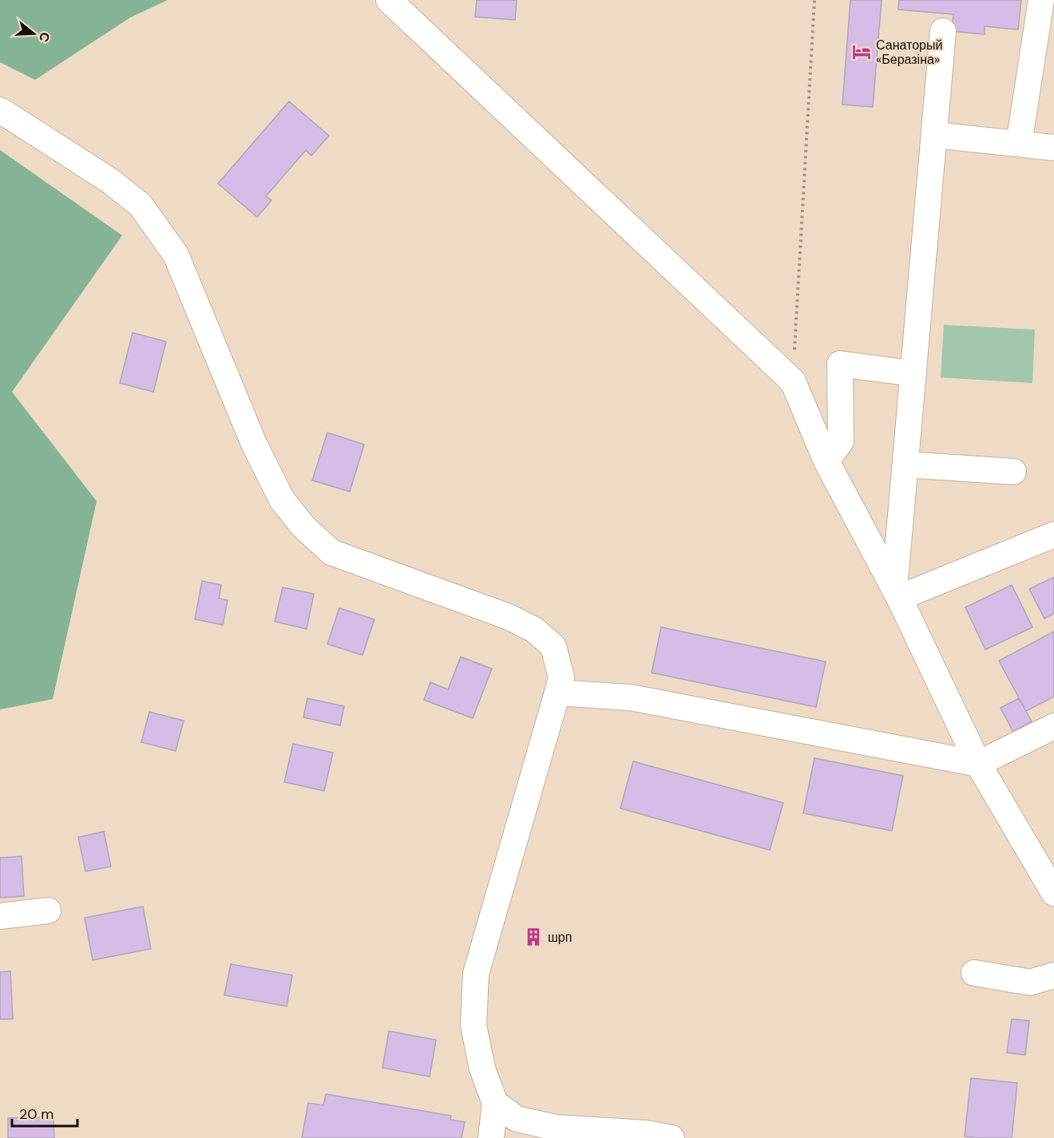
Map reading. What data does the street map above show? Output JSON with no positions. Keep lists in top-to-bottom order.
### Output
{
  "places": {
    "hotel": ["Санаторый «Беразіна»"],
    "building": ["шрп"]
  },
  "scale_bar": "20 m",
  "north": "right"
}
